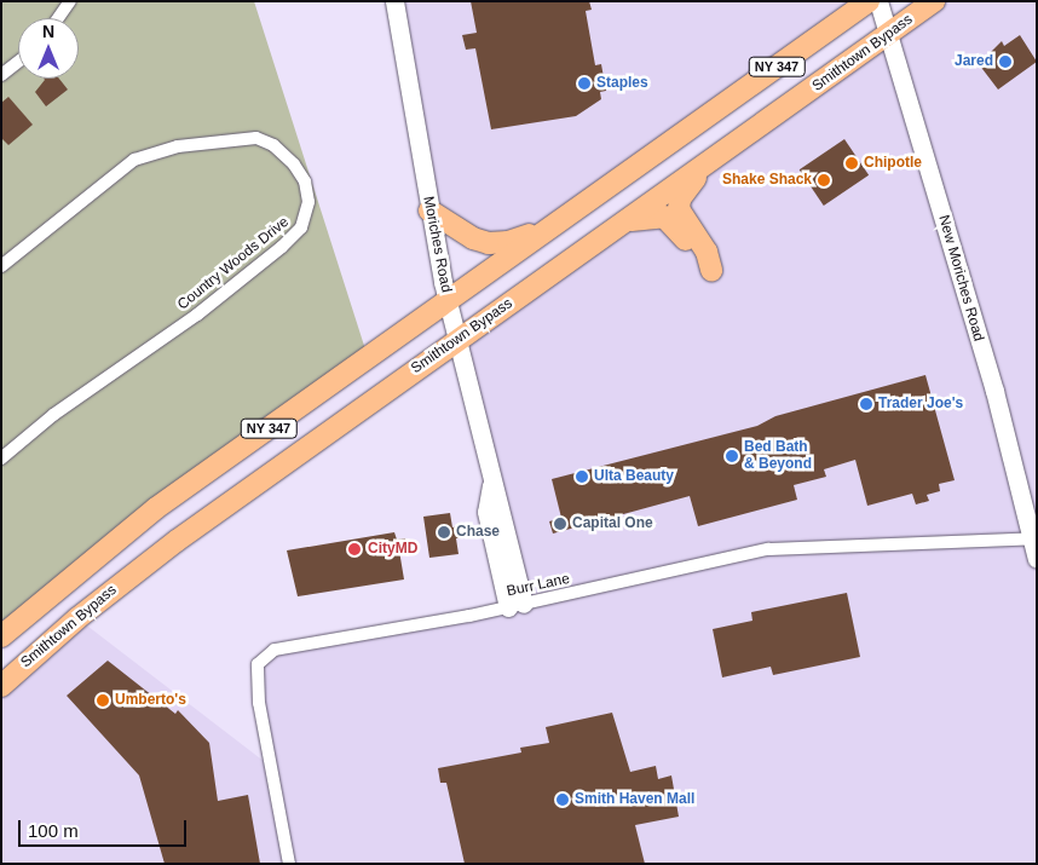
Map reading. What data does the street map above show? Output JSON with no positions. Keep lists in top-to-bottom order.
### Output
{
  "streets": {
    "highway": ["Smithtown Bypass", "NY 347"],
    "main road": ["Moriches Road", "New Moriches Road"],
    "street": ["Country Woods Drive", "Burr Lane"]
  },
  "crossings": [
    ["Smithtown Bypass", "Moriches Road"],
    ["Smithtown Bypass", "New Moriches Road"],
    ["NY 347", "Moriches Road"],
    ["Moriches Road", "Burr Lane"],
    ["New Moriches Road", "Burr Lane"]
  ],
  "places": [
    "Jared",
    "Staples",
    "Chipotle",
    "Shake Shack",
    "Trader Joe's",
    "Bed Bath & Beyond",
    "Ulta Beauty",
    "Capital One",
    "Chase",
    "CityMD",
    "Umberto's",
    "Smith Haven Mall"
  ],
  "scale_bar": "100 m",
  "north": "top"
}
